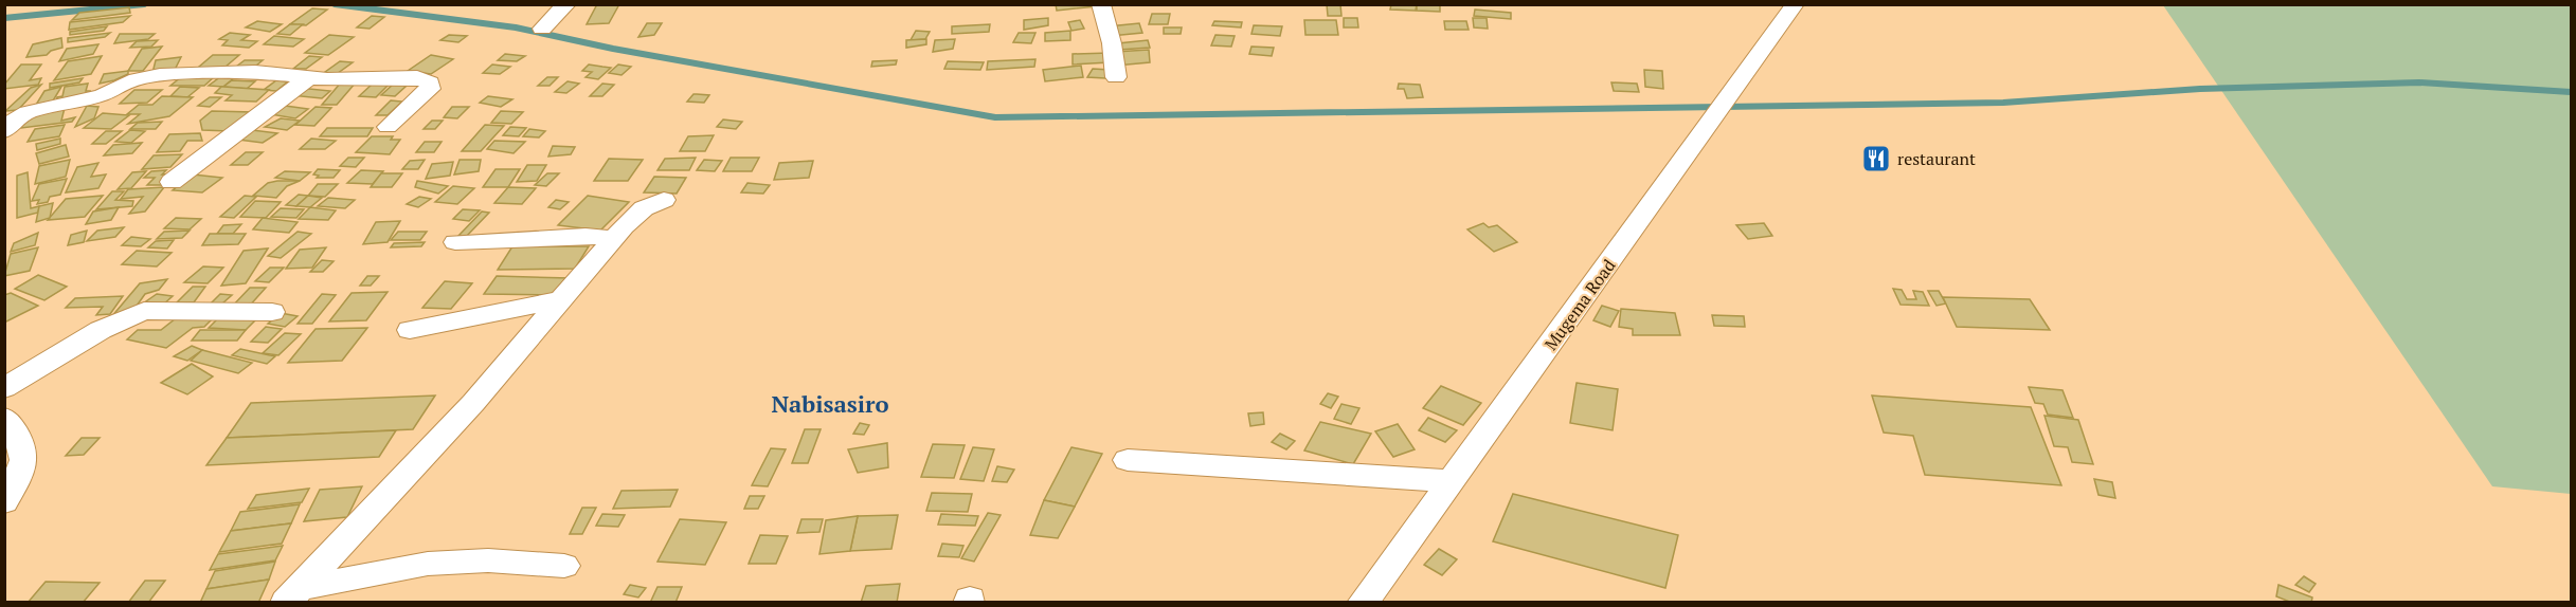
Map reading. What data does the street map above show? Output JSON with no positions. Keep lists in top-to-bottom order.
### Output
{
  "streets": {
    "street": ["Mugema Road"]
  },
  "districts": ["Nabisasiro"],
  "places": {
    "restaurant": ["restaurant"]
  }
}
